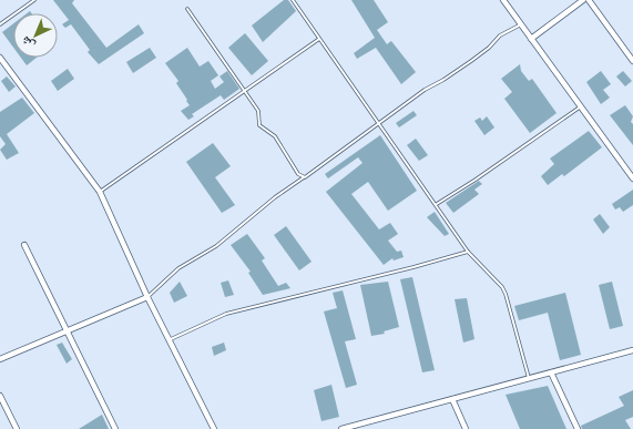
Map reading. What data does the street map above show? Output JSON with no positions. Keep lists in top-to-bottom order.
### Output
{
  "north": "bottom left"
}
